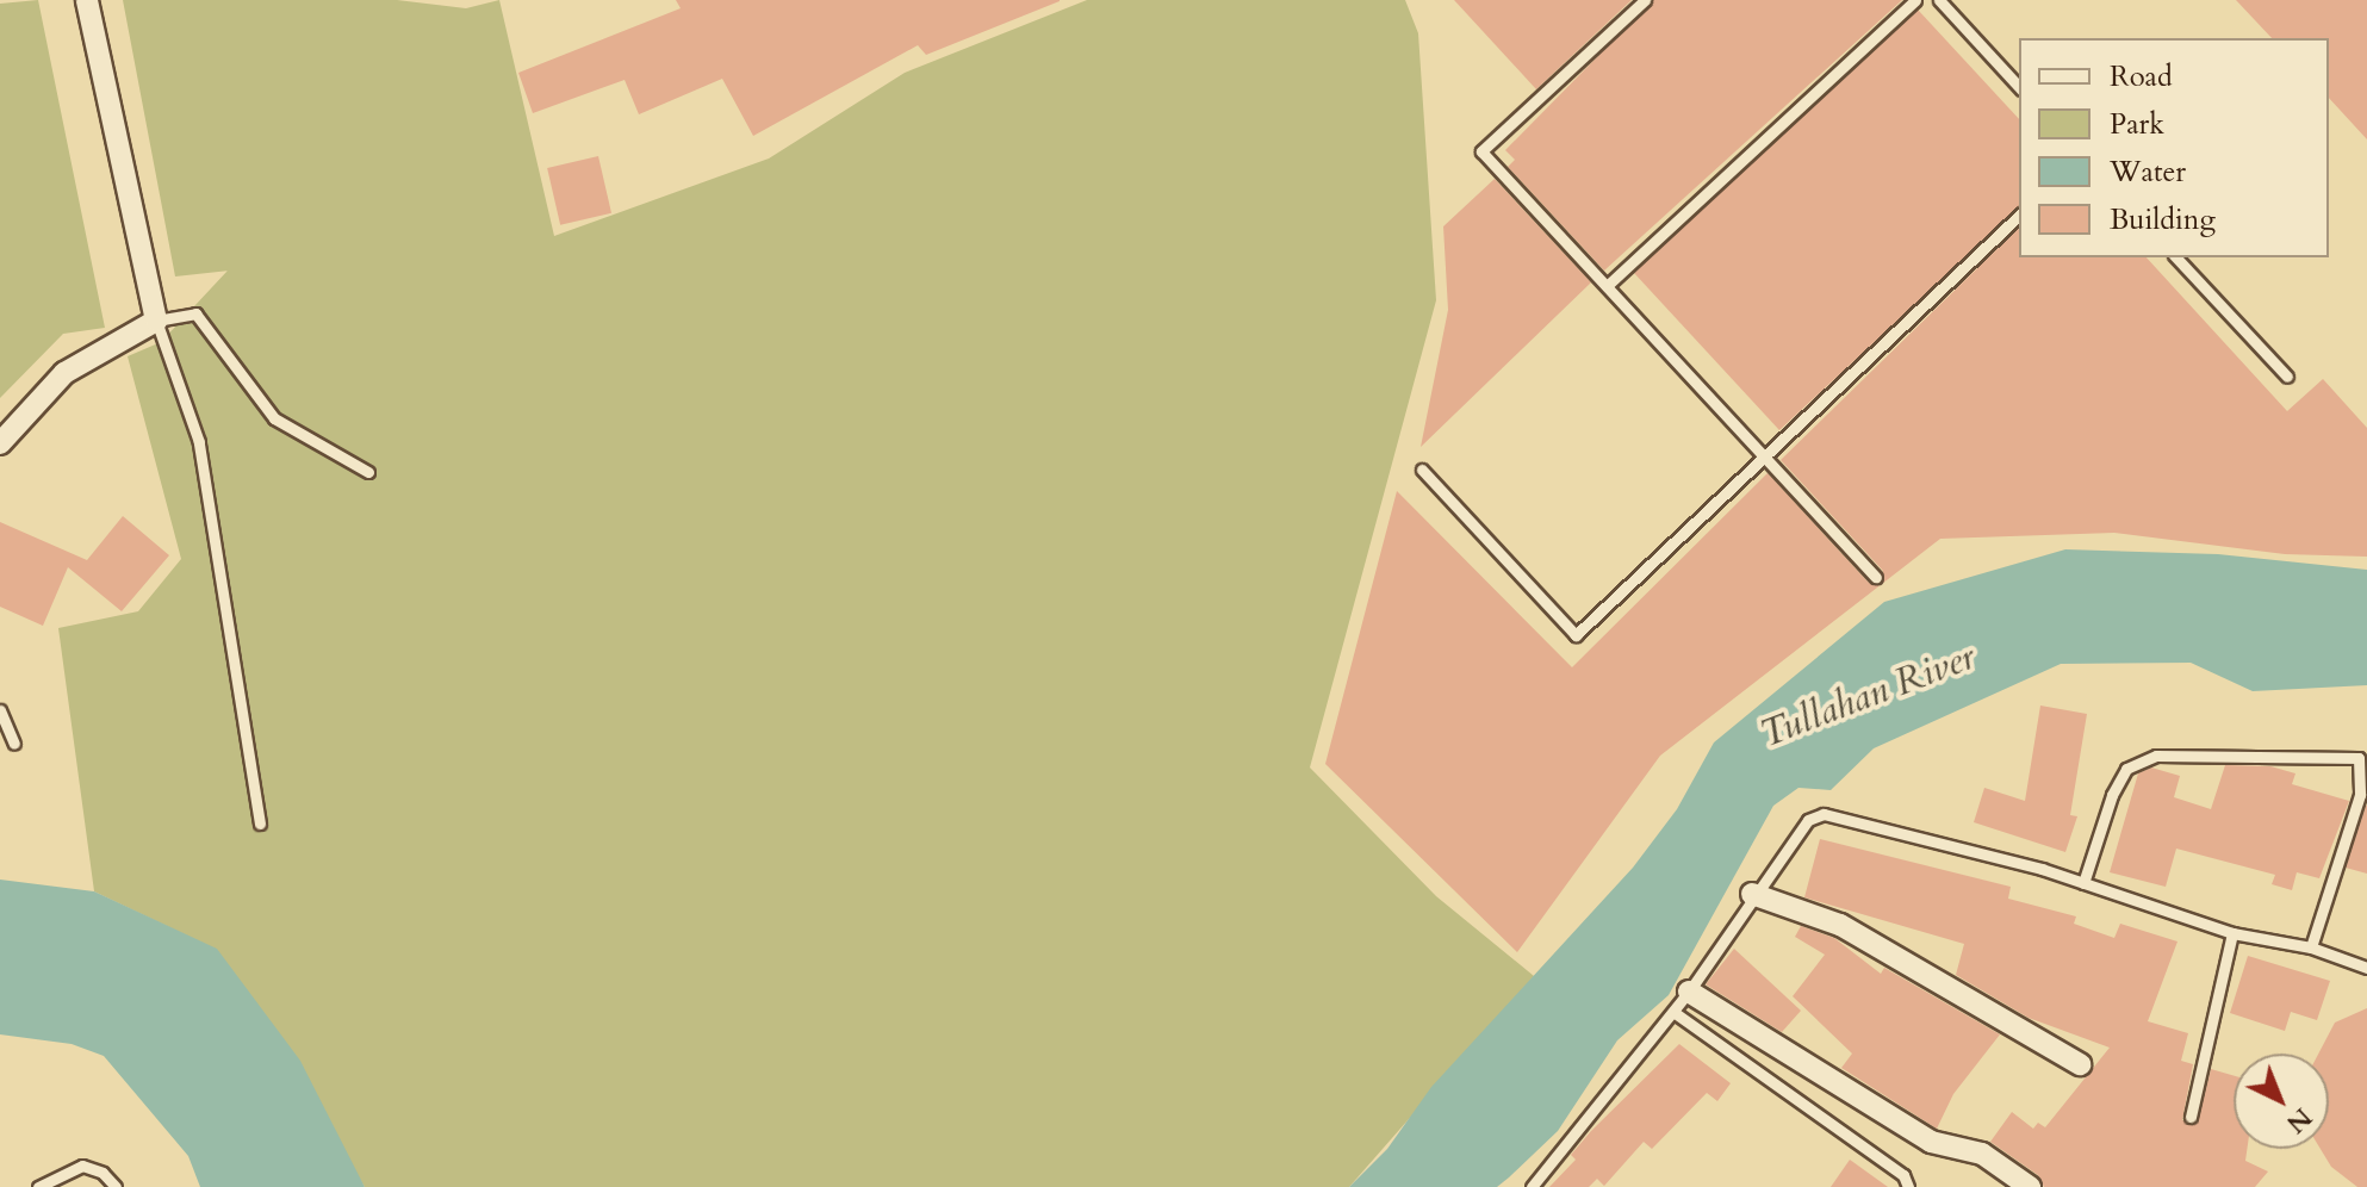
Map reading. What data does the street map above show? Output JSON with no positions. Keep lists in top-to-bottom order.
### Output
{
  "water": ["Tullahan River"],
  "legend": [
    "Road",
    "Park",
    "Water",
    "Building"
  ],
  "north": "bottom right"
}
